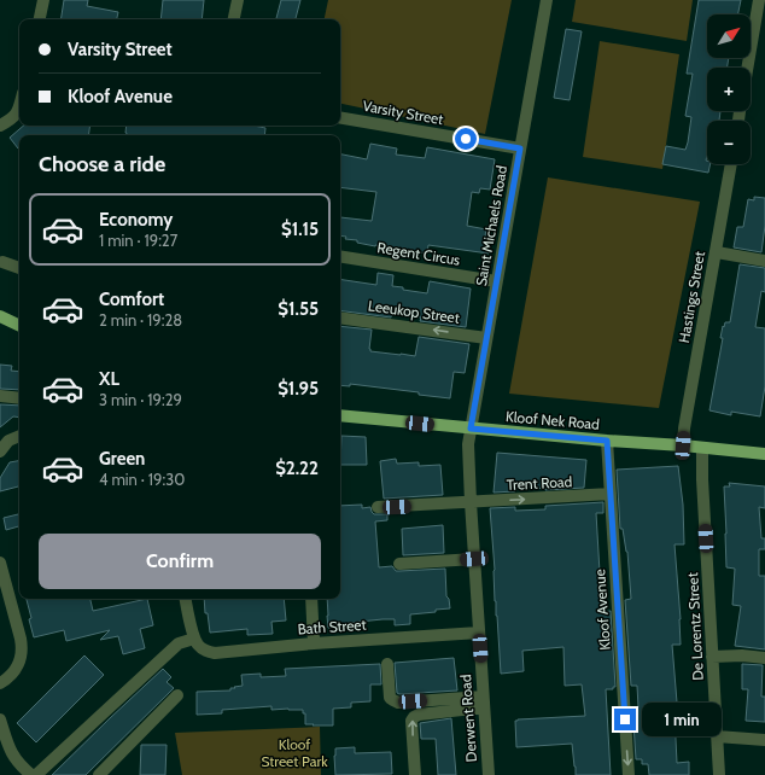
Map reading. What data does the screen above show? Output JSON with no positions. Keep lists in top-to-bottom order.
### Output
{
  "streets": {
    "main road": ["Kloof Nek Road"],
    "street": [
      "Varsity Street",
      "Saint Michaels Road",
      "Regent Circus",
      "Hastings Street",
      "Leeukop Street",
      "Trent Road",
      "Kloof Avenue",
      "Bath Street",
      "De Lorentz Street",
      "Derwent Road"
    ]
  },
  "crossings": [
    ["Varsity Street", "Saint Michaels Road"],
    ["Saint Michaels Road", "Regent Circus"],
    ["Saint Michaels Road", "Leeukop Street"],
    ["Saint Michaels Road", "Kloof Nek Road"],
    ["Saint Michaels Road", "Derwent Road"],
    ["Hastings Street", "Kloof Nek Road"],
    ["Kloof Nek Road", "Kloof Avenue"],
    ["Kloof Nek Road", "De Lorentz Street"],
    ["Kloof Nek Road", "Derwent Road"],
    ["Trent Road", "Kloof Avenue"],
    ["Trent Road", "Derwent Road"],
    ["Bath Street", "Derwent Road"]
  ],
  "one_way": ["Leeukop Street", "Trent Road", "Kloof Avenue"],
  "parks": ["Kloof Street Park"],
  "north": "top right",
  "page": {
    "map_buttons": ["+", "−"],
    "banner": ["Varsity Street", "Kloof Avenue"],
    "heading": "Choose a ride",
    "list": [
      {
        "name": "Economy",
        "note": "1 min · 19:27",
        "value": "$1.15"
      },
      {
        "name": "Comfort",
        "note": "2 min · 19:28",
        "value": "$1.55"
      },
      {
        "name": "XL",
        "note": "3 min · 19:29",
        "value": "$1.95"
      },
      {
        "name": "Green",
        "note": "4 min · 19:30",
        "value": "$2.22"
      }
    ],
    "buttons": "Confirm",
    "bubble": "1 min"
  }
}
